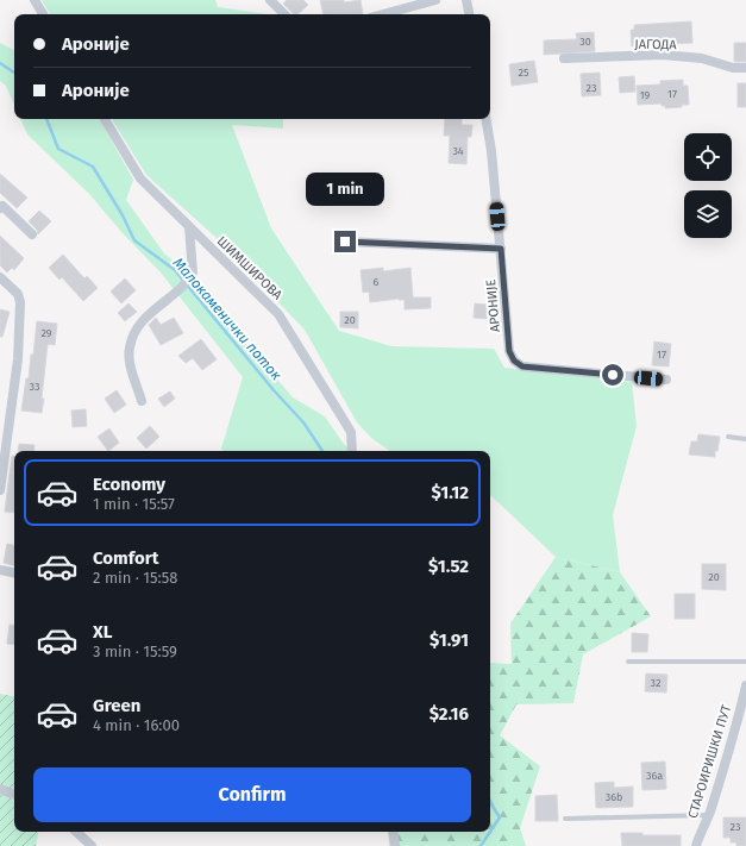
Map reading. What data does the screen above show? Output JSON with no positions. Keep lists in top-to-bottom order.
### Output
{
  "streets": {
    "street": [
      "ЈАГОДА",
      "ШИМШИРОВА",
      "АРОНИЈЕ",
      "СТАРОИРИШКИ ПУТ"
    ]
  },
  "water": ["Малокаменички поток"],
  "house_numbers": [
    "30",
    "25",
    "23",
    "17",
    "19",
    "34",
    "6",
    "20",
    "29",
    "17",
    "33",
    "20",
    "32",
    "36a",
    "36b",
    "23"
  ],
  "page": {
    "banner": ["Ароније", "Ароније"],
    "bubble": "1 min",
    "list": [
      {
        "name": "Economy",
        "note": "1 min · 15:57",
        "value": "$1.12"
      },
      {
        "name": "Comfort",
        "note": "2 min · 15:58",
        "value": "$1.52"
      },
      {
        "name": "XL",
        "note": "3 min · 15:59",
        "value": "$1.91"
      },
      {
        "name": "Green",
        "note": "4 min · 16:00",
        "value": "$2.16"
      }
    ],
    "buttons": "Confirm"
  }
}
